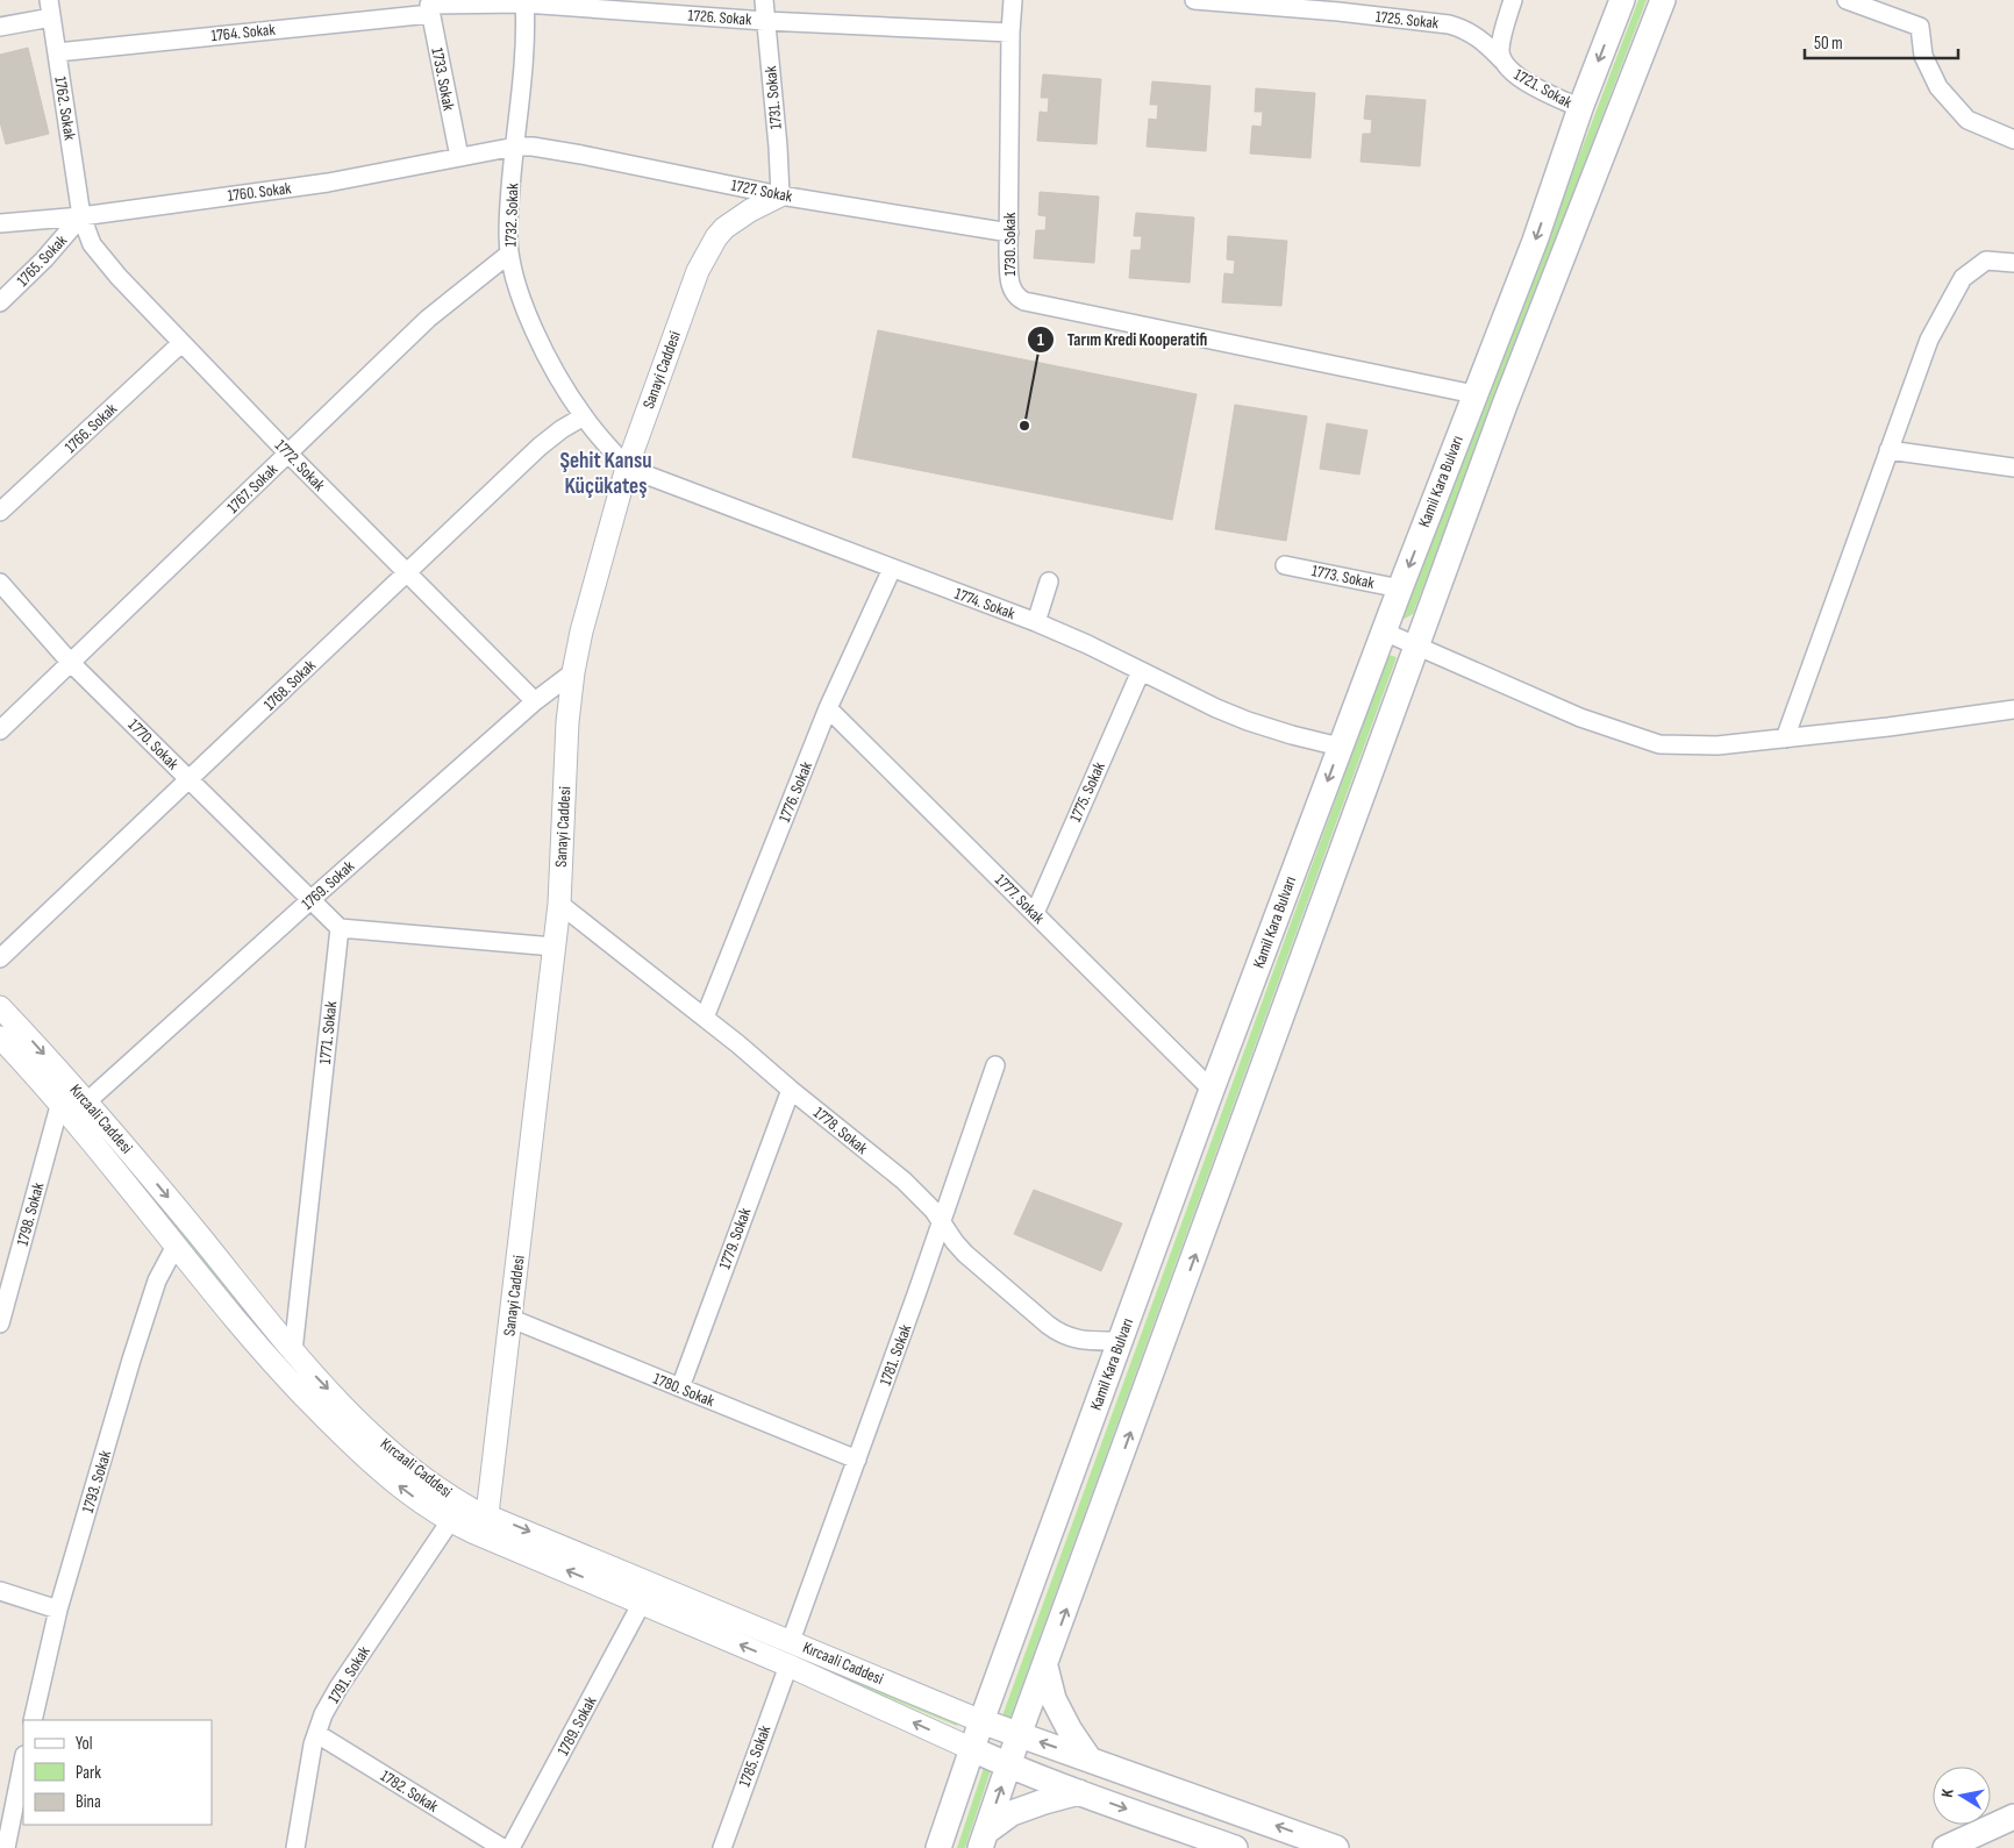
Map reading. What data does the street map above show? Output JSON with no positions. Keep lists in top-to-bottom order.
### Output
{
  "streets": {
    "main road": ["Kamil Kara Bulvarı"],
    "street": [
      "1726. Sokak",
      "1725. Sokak",
      "1764. Sokak",
      "1733. Sokak",
      "1721. Sokak",
      "1731. Sokak",
      "1762. Sokak",
      "1727. Sokak",
      "1760. Sokak",
      "1732. Sokak",
      "1730. Sokak",
      "1765. Sokak",
      "Sanayi Caddesi",
      "1766. Sokak",
      "1772. Sokak",
      "1767. Sokak",
      "1773. Sokak",
      "1774. Sokak",
      "1768. Sokak",
      "1770. Sokak",
      "1776. Sokak",
      "1775. Sokak",
      "1769. Sokak",
      "1777. Sokak",
      "1771. Sokak",
      "Kırcaali Caddesi",
      "1778. Sokak",
      "1798. Sokak",
      "1779. Sokak",
      "1781. Sokak",
      "1780. Sokak",
      "1793. Sokak",
      "1791. Sokak",
      "1789. Sokak",
      "1785. Sokak",
      "1782. Sokak"
    ]
  },
  "crossings": [
    ["1726. Sokak", "1764. Sokak"],
    ["1726. Sokak", "1733. Sokak"],
    ["1726. Sokak", "1731. Sokak"],
    ["1726. Sokak", "1732. Sokak"],
    ["1726. Sokak", "1730. Sokak"],
    ["1725. Sokak", "1721. Sokak"],
    ["1764. Sokak", "1733. Sokak"],
    ["1764. Sokak", "1762. Sokak"],
    ["1733. Sokak", "1760. Sokak"],
    ["1721. Sokak", "Kamil Kara Bulvarı"],
    ["1731. Sokak", "1727. Sokak"],
    ["1731. Sokak", "Sanayi Caddesi"],
    ["1762. Sokak", "1760. Sokak"],
    ["1762. Sokak", "1765. Sokak"],
    ["1762. Sokak", "1772. Sokak"],
    ["1727. Sokak", "1760. Sokak"],
    ["1727. Sokak", "1732. Sokak"],
    ["1727. Sokak", "1730. Sokak"],
    ["1727. Sokak", "Sanayi Caddesi"],
    ["1760. Sokak", "1732. Sokak"],
    ["1760. Sokak", "1765. Sokak"],
    ["1760. Sokak", "1772. Sokak"],
    ["1732. Sokak", "Sanayi Caddesi"],
    ["1732. Sokak", "1767. Sokak"],
    ["1732. Sokak", "1774. Sokak"],
    ["1732. Sokak", "1768. Sokak"],
    ["1730. Sokak", "Kamil Kara Bulvarı"],
    ["1765. Sokak", "1772. Sokak"],
    ["Sanayi Caddesi", "1774. Sokak"],
    ["Sanayi Caddesi", "1769. Sokak"],
    ["Sanayi Caddesi", "Kırcaali Caddesi"],
    ["Sanayi Caddesi", "1778. Sokak"],
    ["Sanayi Caddesi", "1780. Sokak"],
    ["1766. Sokak", "1772. Sokak"],
    ["1772. Sokak", "1767. Sokak"],
    ["1772. Sokak", "1768. Sokak"],
    ["1772. Sokak", "1769. Sokak"],
    ["Kamil Kara Bulvarı", "1773. Sokak"],
    ["Kamil Kara Bulvarı", "1774. Sokak"],
    ["Kamil Kara Bulvarı", "1777. Sokak"],
    ["Kamil Kara Bulvarı", "Kırcaali Caddesi"],
    ["Kamil Kara Bulvarı", "1778. Sokak"],
    ["1767. Sokak", "1770. Sokak"],
    ["1774. Sokak", "1776. Sokak"],
    ["1774. Sokak", "1775. Sokak"],
    ["1768. Sokak", "1770. Sokak"],
    ["1770. Sokak", "1769. Sokak"],
    ["1770. Sokak", "1771. Sokak"],
    ["1776. Sokak", "1777. Sokak"],
    ["1776. Sokak", "1778. Sokak"],
    ["1775. Sokak", "1777. Sokak"],
    ["1769. Sokak", "Kırcaali Caddesi"],
    ["1771. Sokak", "Kırcaali Caddesi"],
    ["Kırcaali Caddesi", "1798. Sokak"],
    ["Kırcaali Caddesi", "1781. Sokak"],
    ["Kırcaali Caddesi", "1793. Sokak"],
    ["Kırcaali Caddesi", "1791. Sokak"],
    ["Kırcaali Caddesi", "1789. Sokak"],
    ["Kırcaali Caddesi", "1785. Sokak"],
    ["1778. Sokak", "1779. Sokak"],
    ["1778. Sokak", "1781. Sokak"],
    ["1779. Sokak", "1780. Sokak"],
    ["1781. Sokak", "1780. Sokak"],
    ["1791. Sokak", "1782. Sokak"]
  ],
  "districts": ["Şehit Kansu Küçükateş"],
  "places": ["Tarım Kredi Kooperatifi"],
  "legend": ["Yol", "Park", "Bina"],
  "scale_bar": "50 m",
  "north": "left"
}
